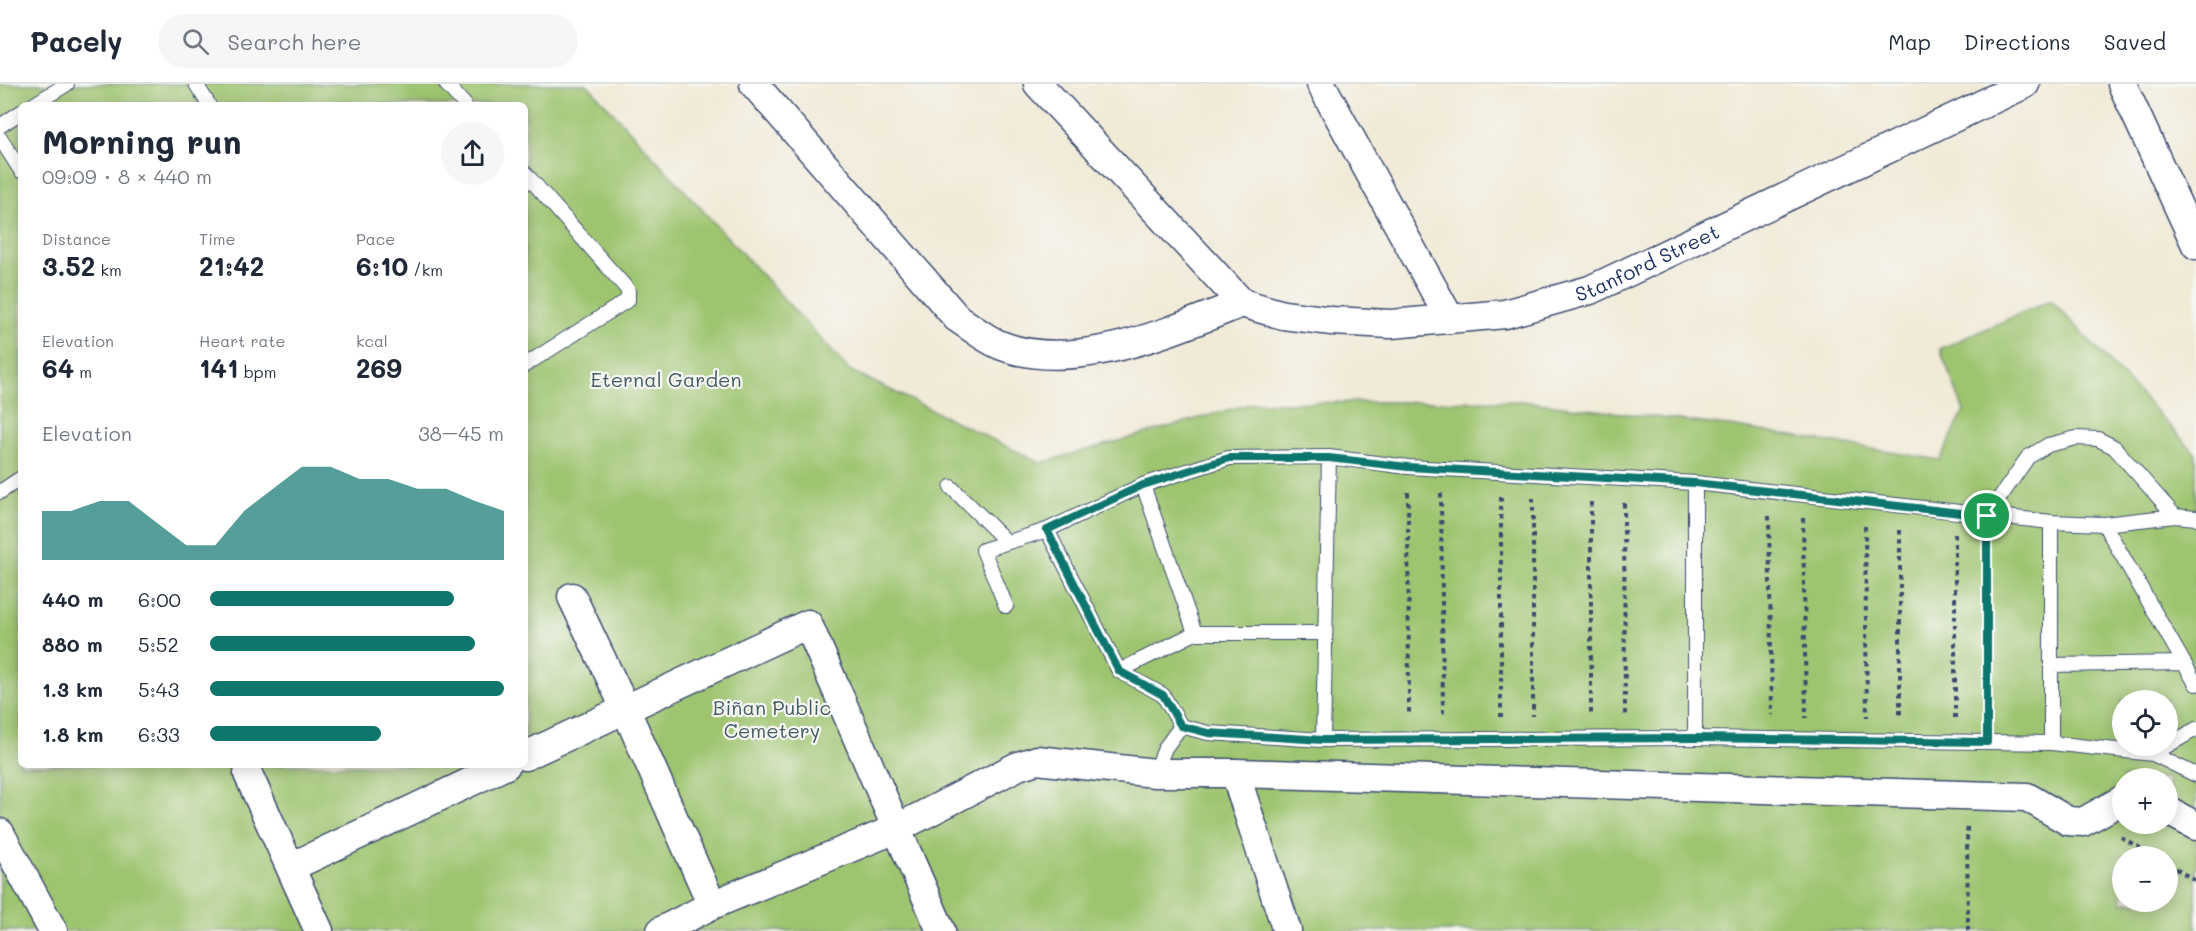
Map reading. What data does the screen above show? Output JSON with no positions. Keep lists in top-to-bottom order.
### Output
{
  "streets": {
    "street": ["Stanford Street"]
  },
  "parks": ["Eternal Garden", "Biñan Public Cemetery"],
  "page": {
    "header": "Pacely",
    "search": "Search here",
    "nav": ["Map", "Directions", "Saved"],
    "heading": ["Morning run", "09:09 · 8 × 440 m"],
    "stats": [
      ["Distance", "3.52 km"],
      ["Time", "21:42"],
      ["Pace", "6:10 /km"],
      ["Elevation", "64 m"],
      ["Heart rate", "141 bpm"],
      ["kcal", "269"]
    ],
    "chart": ["Elevation", "38–45 m"],
    "list": [
      {
        "name": "440 m",
        "note": "6:00"
      },
      {
        "name": "880 m",
        "note": "5:52"
      },
      {
        "name": "1.3 km",
        "note": "5:43"
      },
      {
        "name": "1.8 km",
        "note": "6:33"
      }
    ],
    "map_buttons": ["+", "−"]
  }
}
